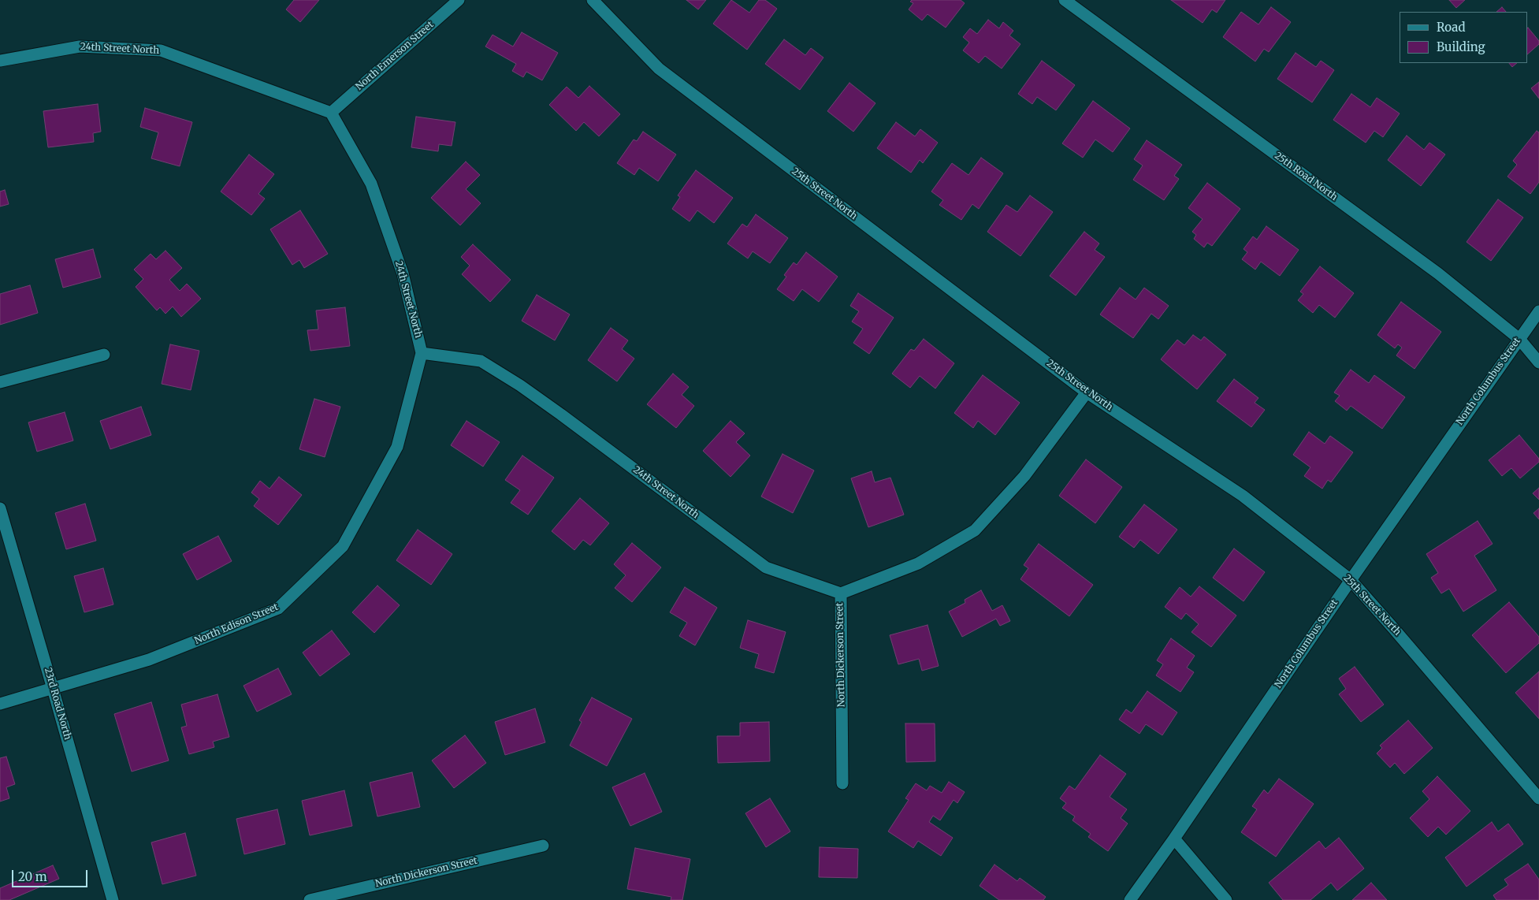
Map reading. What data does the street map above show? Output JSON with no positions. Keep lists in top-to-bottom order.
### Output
{
  "streets": {
    "street": [
      "24th Street North",
      "North Emerson Street",
      "25th Road North",
      "25th Street North",
      "North Columbus Street",
      "North Edison Street",
      "North Dickerson Street",
      "23rd Road North"
    ]
  },
  "crossings": [
    ["24th Street North", "North Emerson Street"],
    ["24th Street North", "North Edison Street"],
    ["24th Street North", "North Dickerson Street"],
    ["25th Road North", "North Columbus Street"],
    ["25th Street North", "North Columbus Street"],
    ["25th Street North", "North Dickerson Street"],
    ["North Edison Street", "23rd Road North"]
  ],
  "legend": ["Road", "Building"],
  "scale_bar": "20 m"
}
